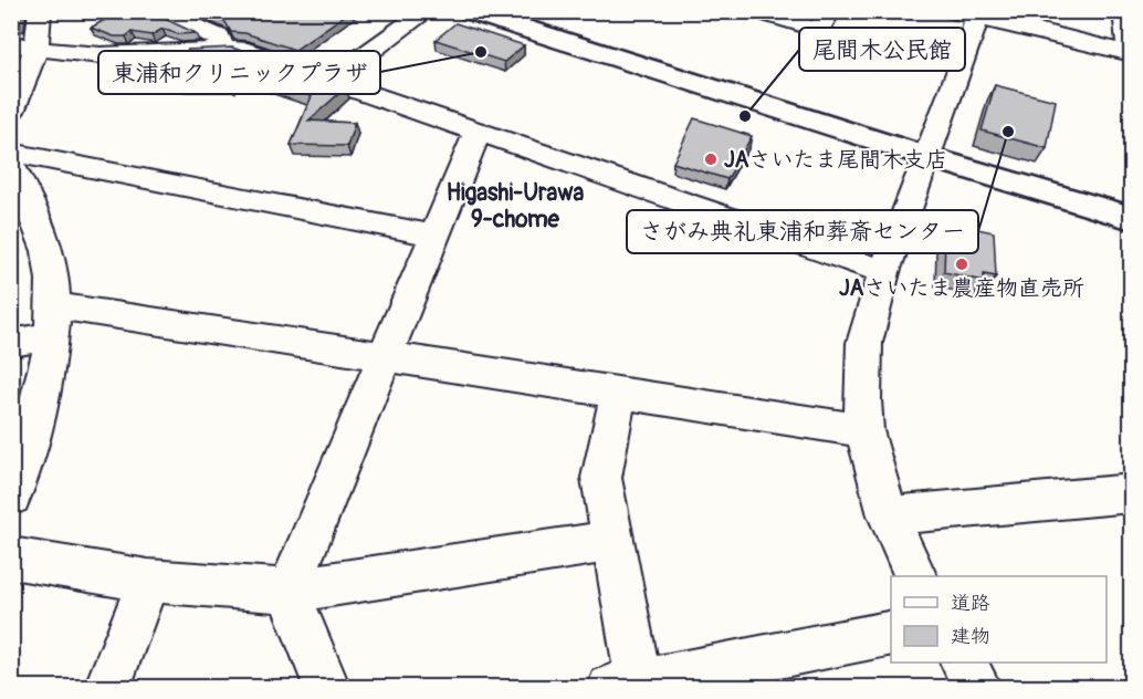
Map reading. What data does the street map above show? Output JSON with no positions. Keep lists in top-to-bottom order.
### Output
{
  "districts": ["Higashi-Urawa 9-chome"],
  "places": [
    "東浦和クリニックプラザ",
    "尾間木公民館",
    "さがみ典礼東浦和葬斎センター",
    "JAさいたま尾間木支店",
    "JAさいたま農産物直売所"
  ],
  "legend": ["道路", "建物"]
}
